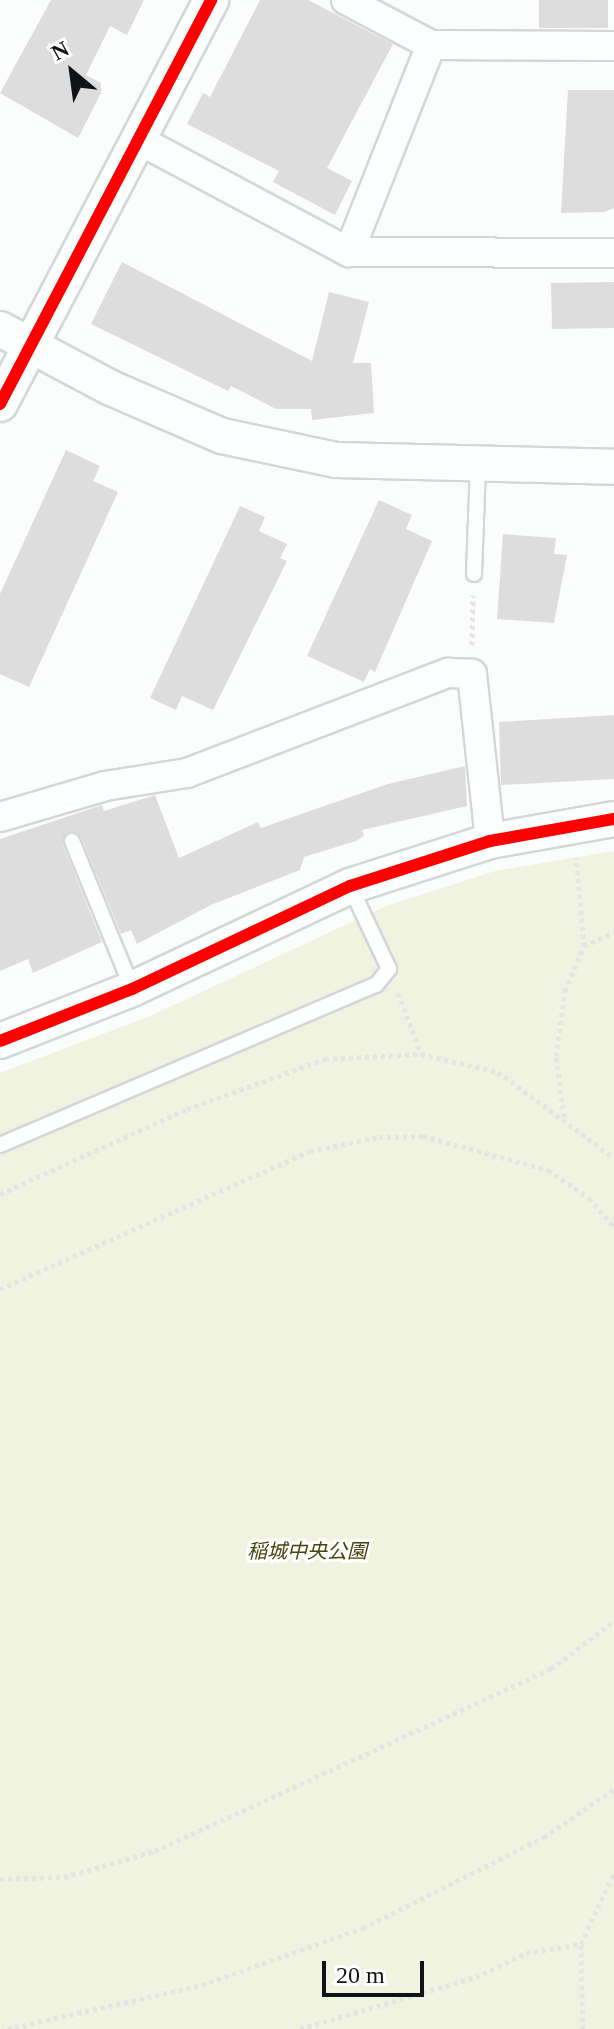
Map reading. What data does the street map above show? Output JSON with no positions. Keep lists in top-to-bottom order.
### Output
{
  "parks": ["稲城中央公園"],
  "scale_bar": "20 m",
  "north": "top left"
}
